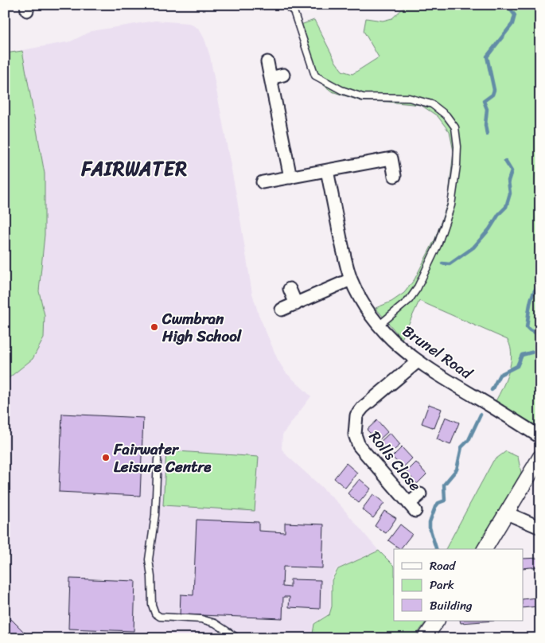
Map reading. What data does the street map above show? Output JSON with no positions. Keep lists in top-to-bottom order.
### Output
{
  "streets": {
    "street": ["Brunel Road", "Rolls Close"]
  },
  "crossings": [
    ["Brunel Road", "Rolls Close"]
  ],
  "districts": ["FAIRWATER"],
  "places": ["Cwmbran High School", "Fairwater Leisure Centre"],
  "legend": ["Road", "Park", "Building"]
}
